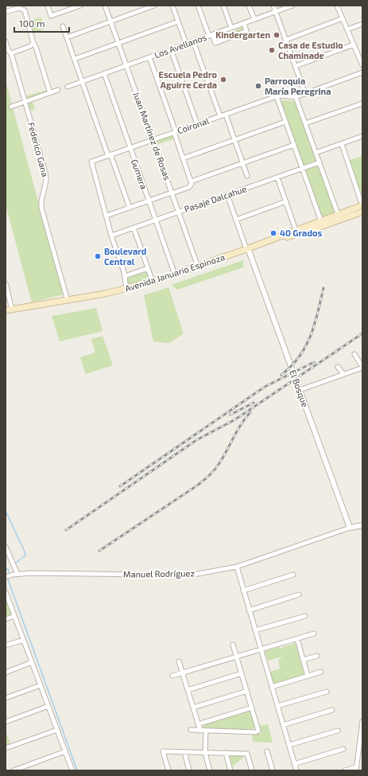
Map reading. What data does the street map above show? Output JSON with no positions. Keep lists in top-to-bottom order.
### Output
{
  "streets": {
    "main road": ["Avenida Januario Espinoza"],
    "street": [
      "Los Avellanos",
      "Coironal",
      "Juan Martínez de Rosas",
      "Federico Gana",
      "Gumera",
      "Pasaje Dalcahue",
      "El Bosque",
      "Manuel Rodríguez"
    ]
  },
  "crossings": [
    ["Los Avellanos", "Juan Martínez de Rosas"],
    ["Los Avellanos", "Gumera"],
    ["Coironal", "Juan Martínez de Rosas"],
    ["Coironal", "Gumera"],
    ["Juan Martínez de Rosas", "Pasaje Dalcahue"],
    ["Juan Martínez de Rosas", "Avenida Januario Espinoza"],
    ["Federico Gana", "Avenida Januario Espinoza"],
    ["Gumera", "Pasaje Dalcahue"],
    ["Gumera", "Avenida Januario Espinoza"],
    ["Avenida Januario Espinoza", "El Bosque"],
    ["El Bosque", "Manuel Rodríguez"]
  ],
  "places": [
    "Kindergarten",
    "Casa de Estudio Chaminade",
    "Escuela Pedro Aguirre Cerda",
    "Parroquia María Peregrina",
    "40 Grados",
    "Boulevard Central"
  ],
  "scale_bar": "100 m"
}
